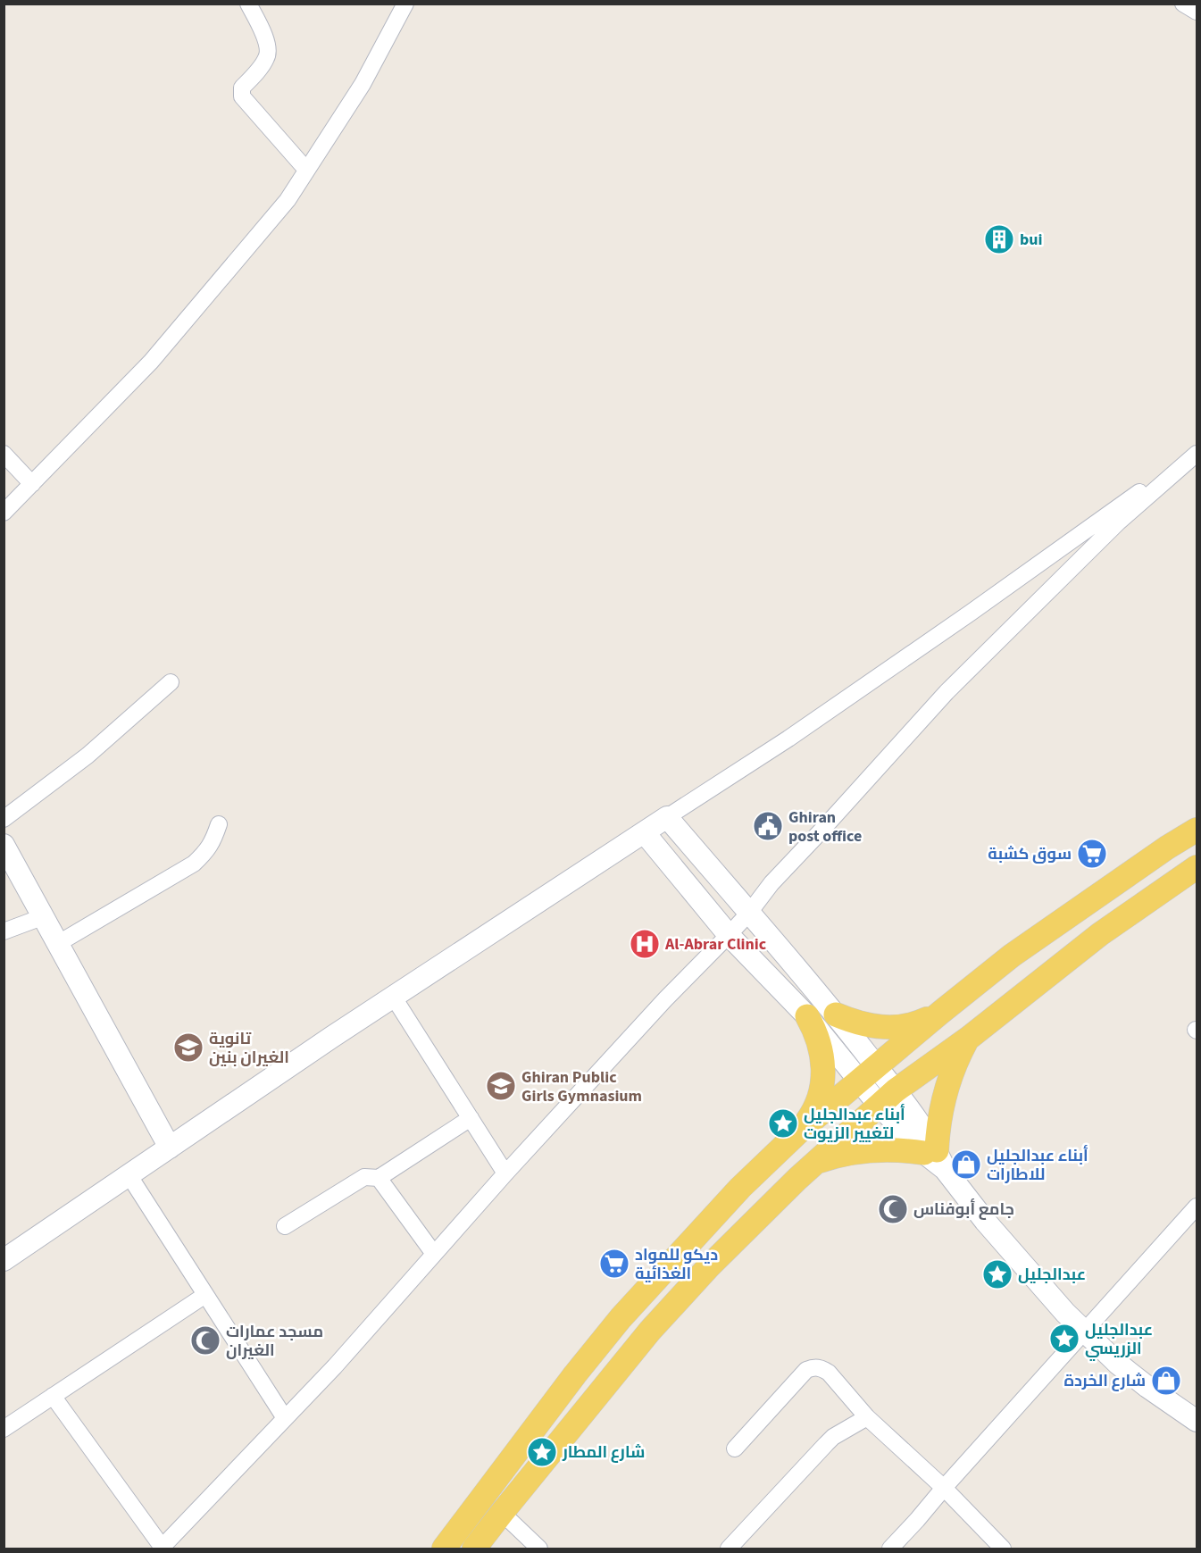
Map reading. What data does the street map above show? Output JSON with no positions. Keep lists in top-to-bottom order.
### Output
{
  "places": {
    "building": ["bui"],
    "public building": ["Ghiran post office"],
    "supermarket": ["سوق كشبة", "ديكو للمواد الغذائية"],
    "hospital": ["Al-Abrar Clinic"],
    "school or university": ["تانوية الغيران بنين", "Ghiran Public Girls Gymnasium"],
    "place": [
      "أبناء عبدالجليل لتغيير الزيوت",
      "عبدالجليل",
      "عبدالجليل الزريسي",
      "شارع المطار"
    ],
    "shop": ["أبناء عبدالجليل للاطارات", "شارع الخردة"],
    "mosque": ["جامع أبوفناس", "مسجد عمارات الغيران"]
  }
}
